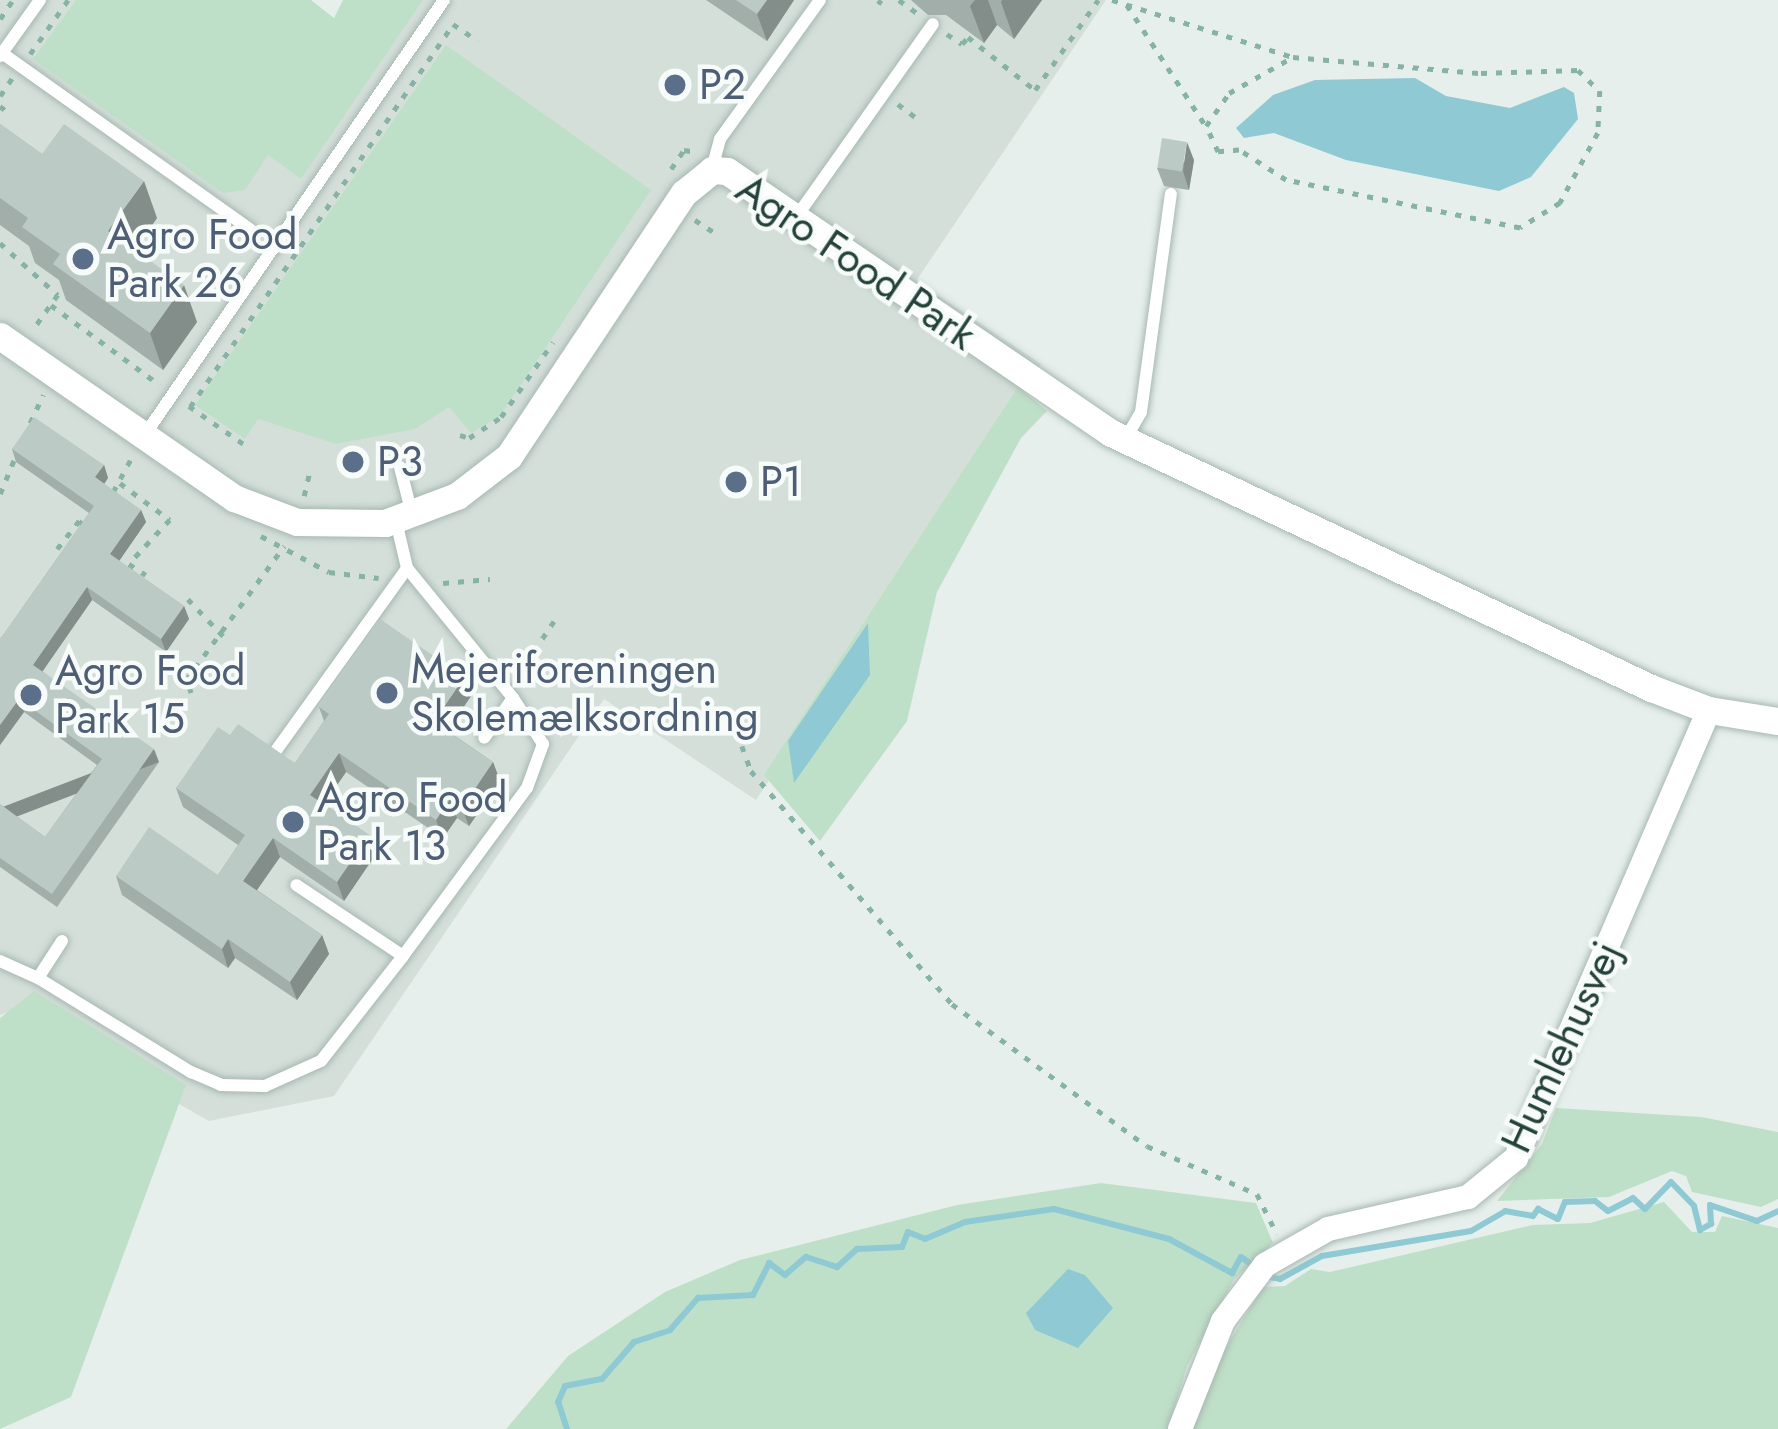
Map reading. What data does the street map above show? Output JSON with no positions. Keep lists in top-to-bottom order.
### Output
{
  "streets": {
    "street": ["Agro Food Park", "Humlehusvej"]
  },
  "crossings": [
    ["Agro Food Park", "Humlehusvej"]
  ],
  "places": [
    "P2",
    "Agro Food Park 26",
    "P3",
    "P1",
    "Mejeriforeningen Skolemælksordning",
    "Agro Food Park 15",
    "Agro Food Park 13"
  ]
}
